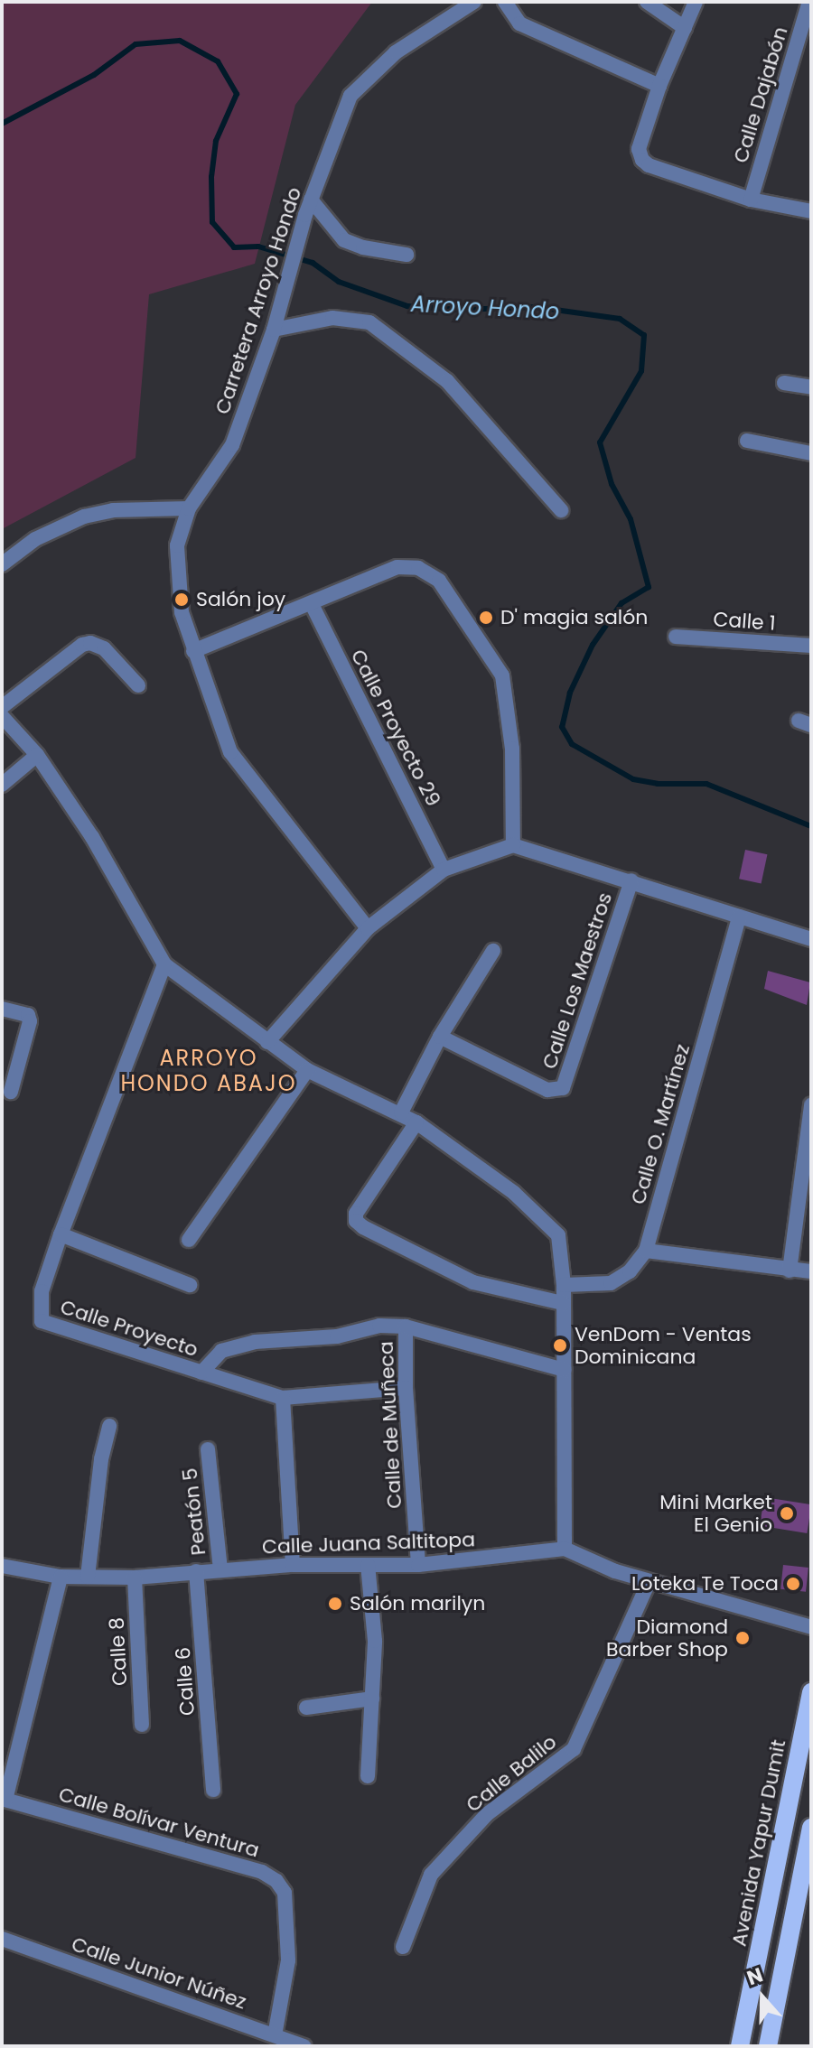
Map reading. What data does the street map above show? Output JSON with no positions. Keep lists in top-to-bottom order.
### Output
{
  "streets": {
    "main road": ["Avenida Yapur Dumit"],
    "street": [
      "Calle Dajabón",
      "Carretera Arroyo Hondo",
      "Calle 1",
      "Calle Proyecto 29",
      "Calle Los Maestros",
      "Calle O. Martínez",
      "Calle Proyecto",
      "Calle de Muñeca",
      "Peatón 5",
      "Calle Juana Saltitopa",
      "Calle 8",
      "Calle 6",
      "Calle Balilo",
      "Calle Bolívar Ventura",
      "Calle Junior Núñez"
    ]
  },
  "crossings": [
    ["Calle Proyecto", "Calle de Muñeca"],
    ["Calle de Muñeca", "Calle Juana Saltitopa"],
    ["Peatón 5", "Calle Juana Saltitopa"],
    ["Calle Juana Saltitopa", "Calle 8"],
    ["Calle Juana Saltitopa", "Calle 6"],
    ["Calle Bolívar Ventura", "Calle Junior Núñez"]
  ],
  "districts": ["ARROYO HONDO ABAJO"],
  "water": ["Arroyo Hondo"],
  "places": [
    "Salón joy",
    "D' magia salón",
    "VenDom - Ventas Dominicana",
    "Mini Market El Genio",
    "Loteka Te Toca",
    "Salón marilyn",
    "Diamond Barber Shop"
  ],
  "north": "top"
}
